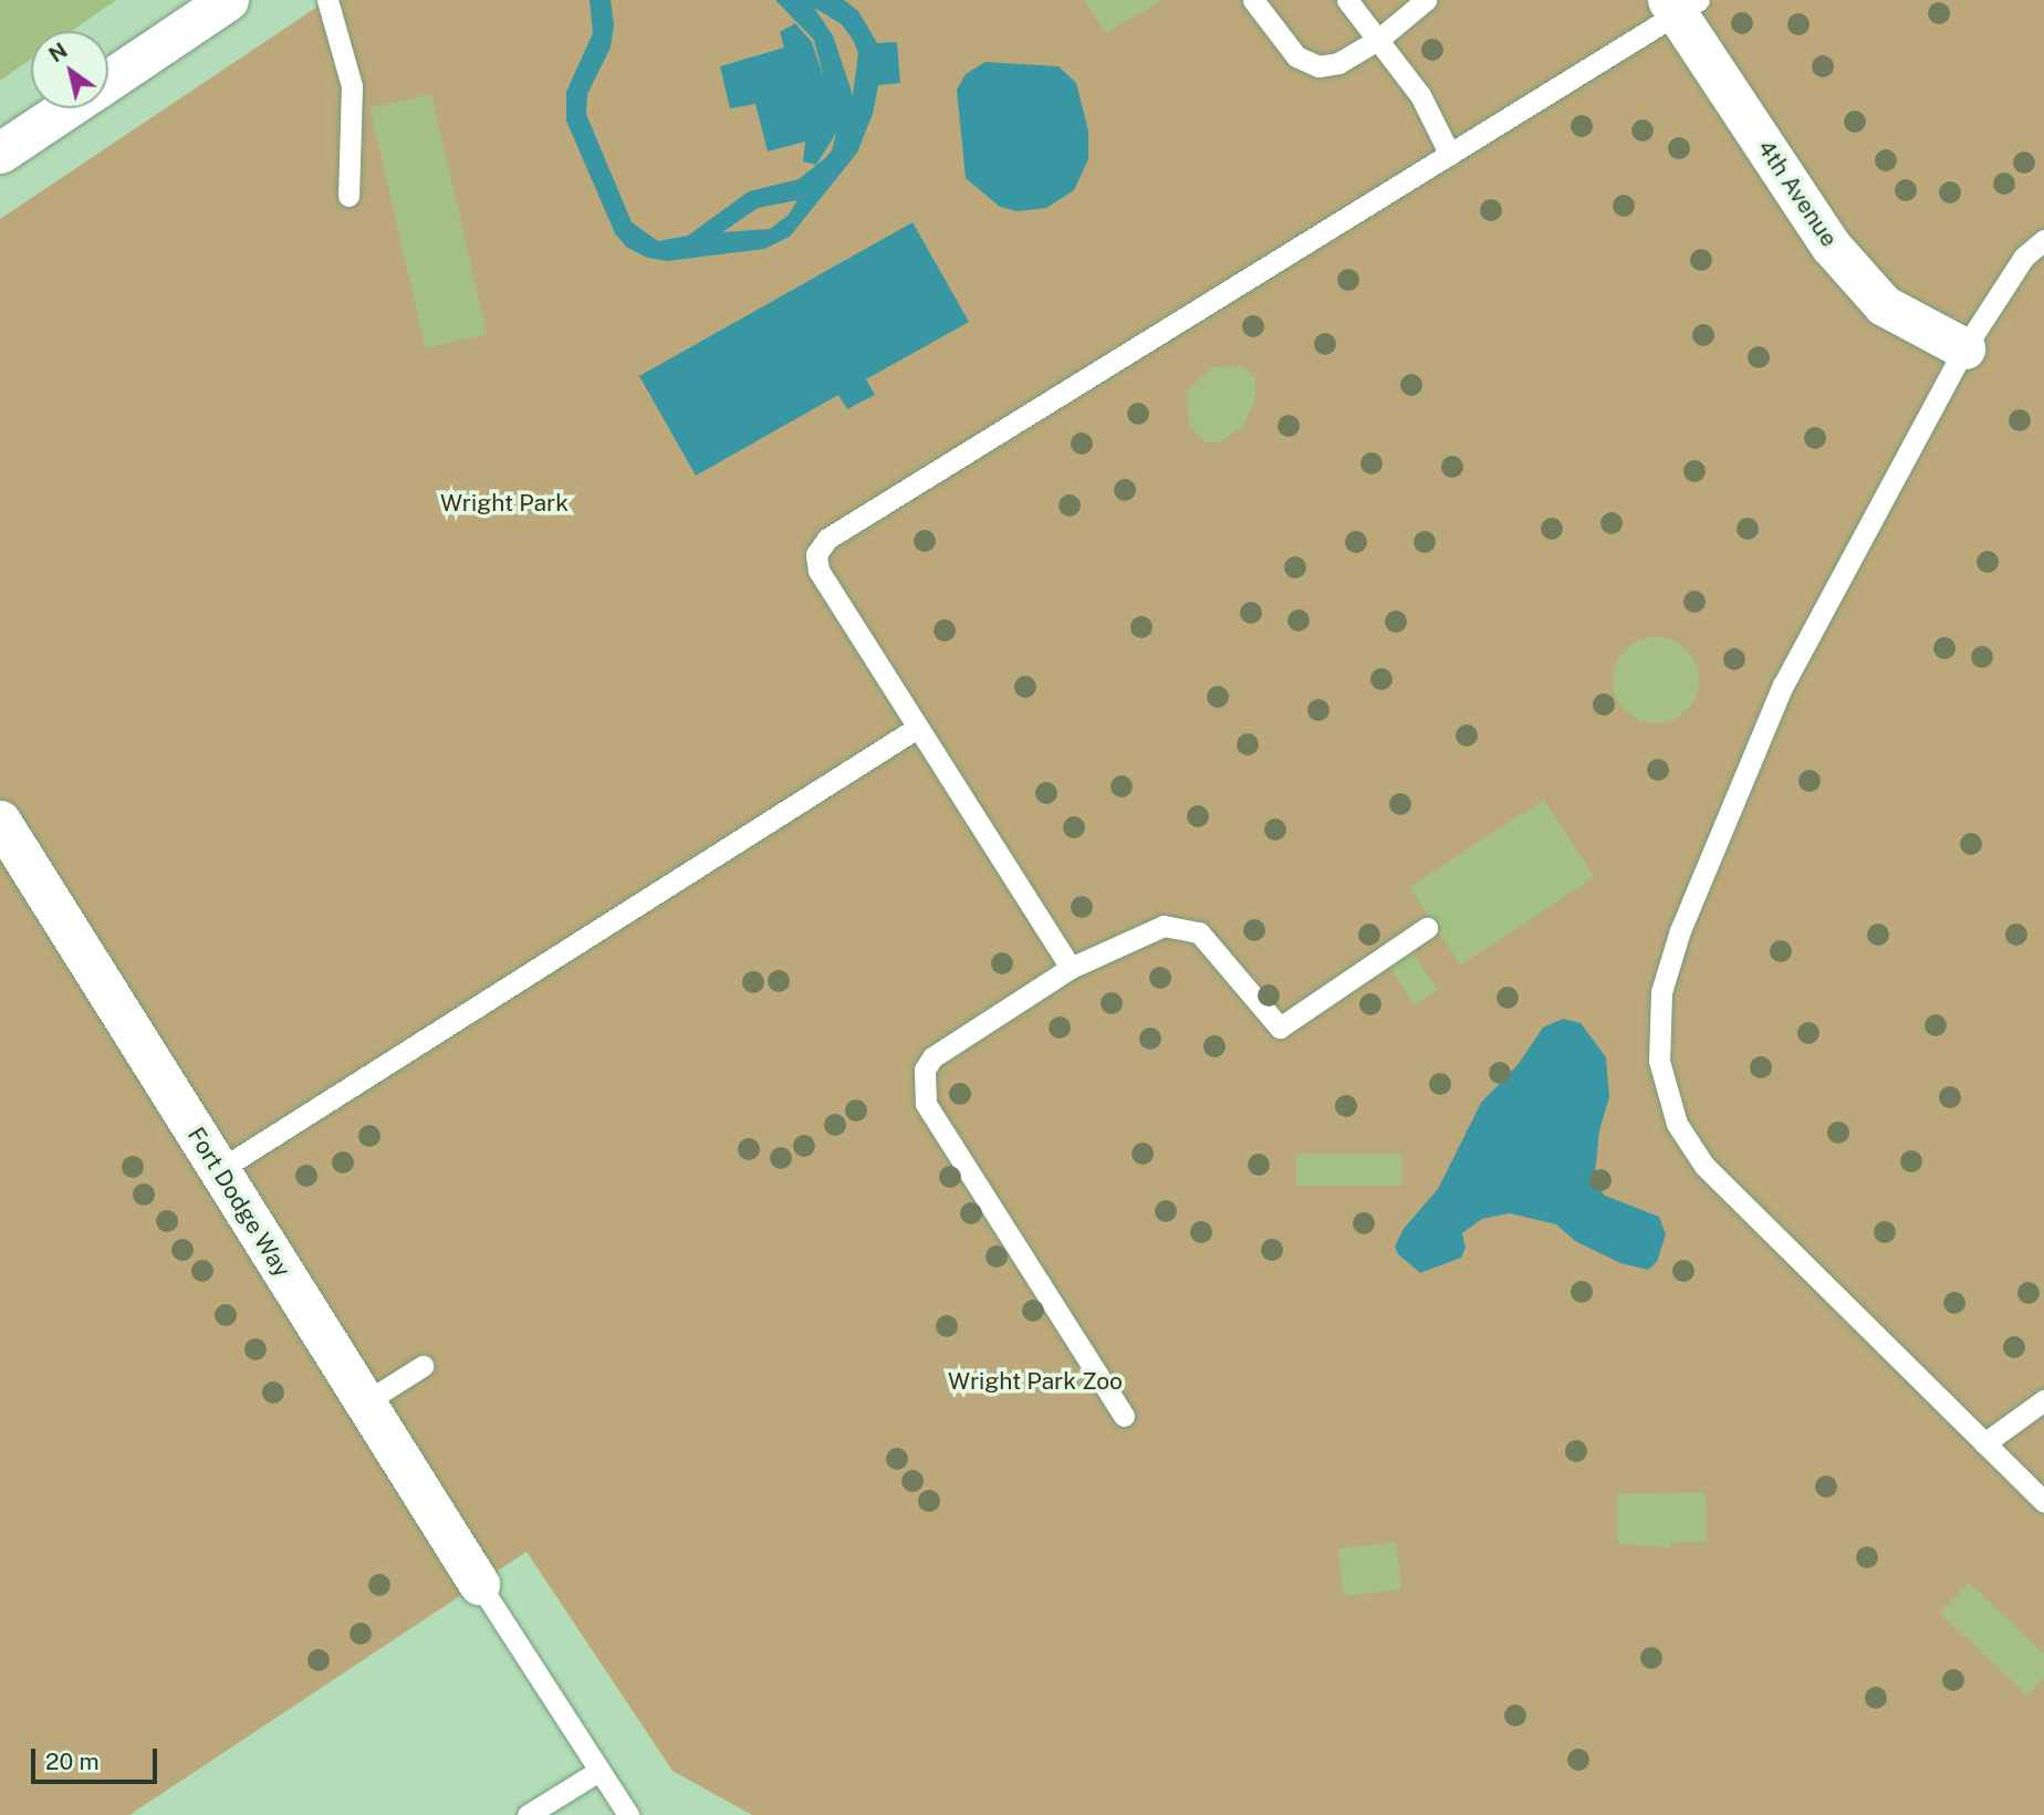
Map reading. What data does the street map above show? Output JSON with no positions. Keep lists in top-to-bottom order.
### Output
{
  "streets": {
    "street": ["4th Avenue", "Fort Dodge Way"]
  },
  "parks": ["Wright Park", "Wright Park Zoo"],
  "scale_bar": "20 m",
  "north": "top left"
}
